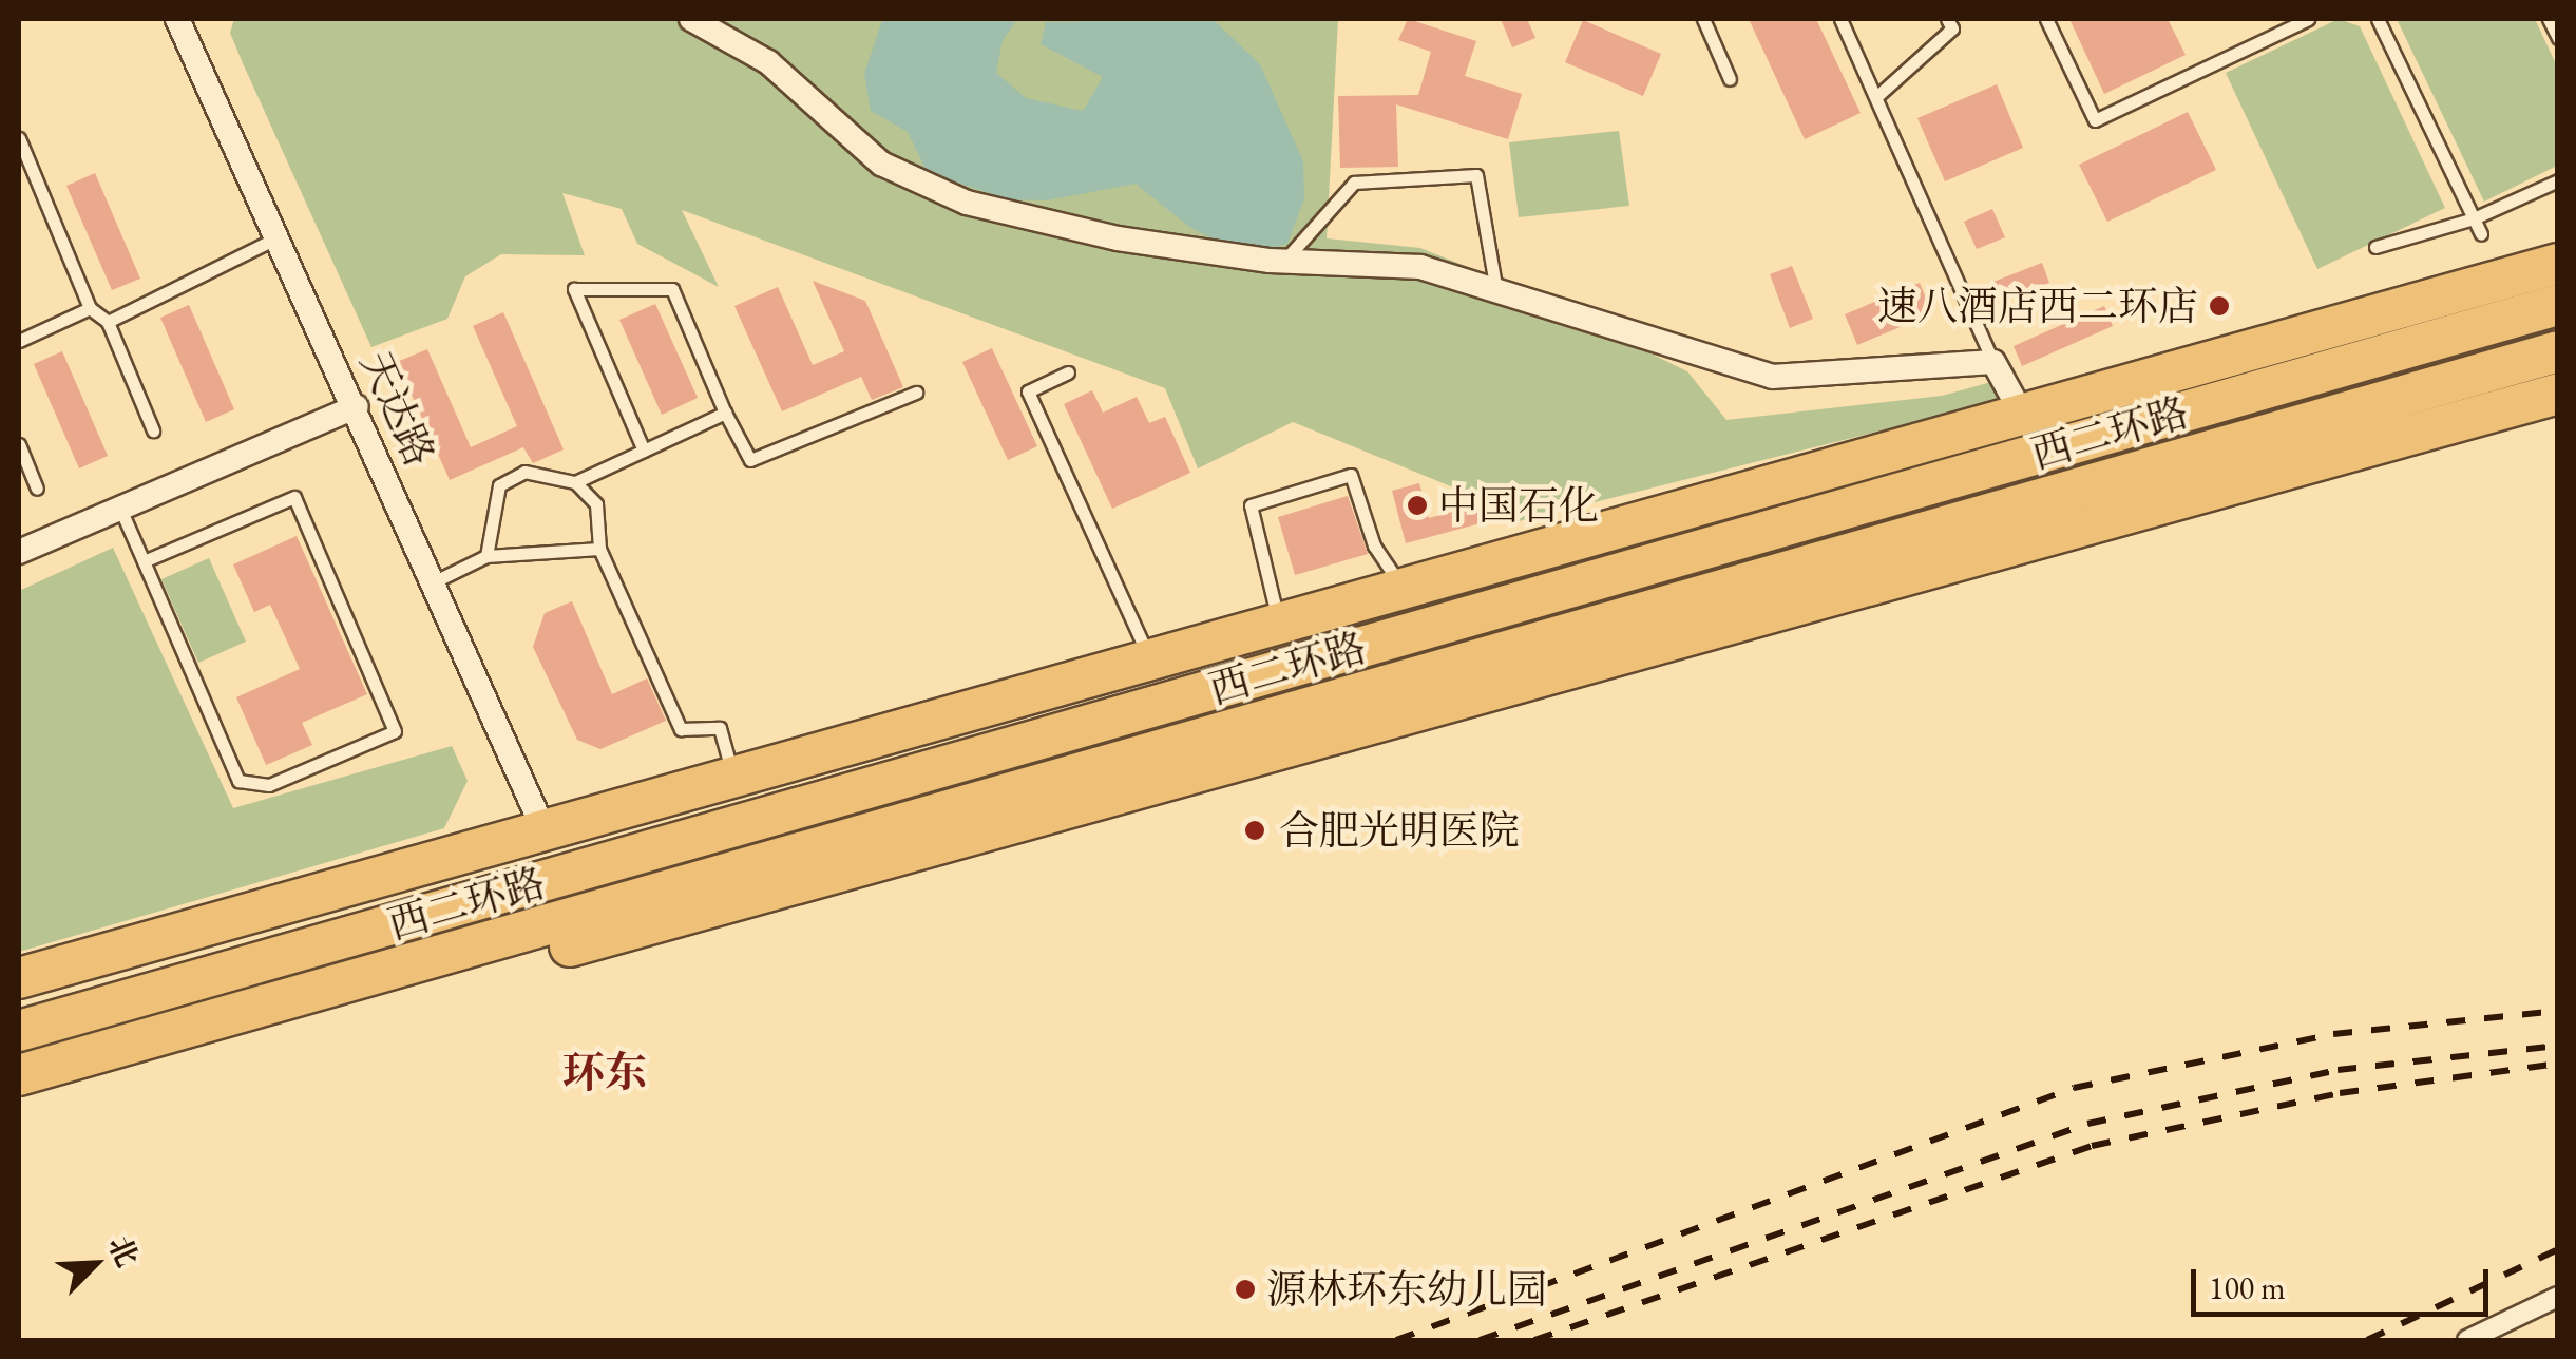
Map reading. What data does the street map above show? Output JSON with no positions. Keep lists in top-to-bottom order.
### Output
{
  "streets": {
    "highway": ["西二环路"],
    "street": ["天达路"]
  },
  "crossings": [
    ["天达路", "西二环路"]
  ],
  "districts": ["环东"],
  "places": [
    "速八酒店西二环店",
    "中国石化",
    "合肥光明医院",
    "源林环东幼儿园"
  ],
  "scale_bar": "100 m",
  "north": "top right"
}
